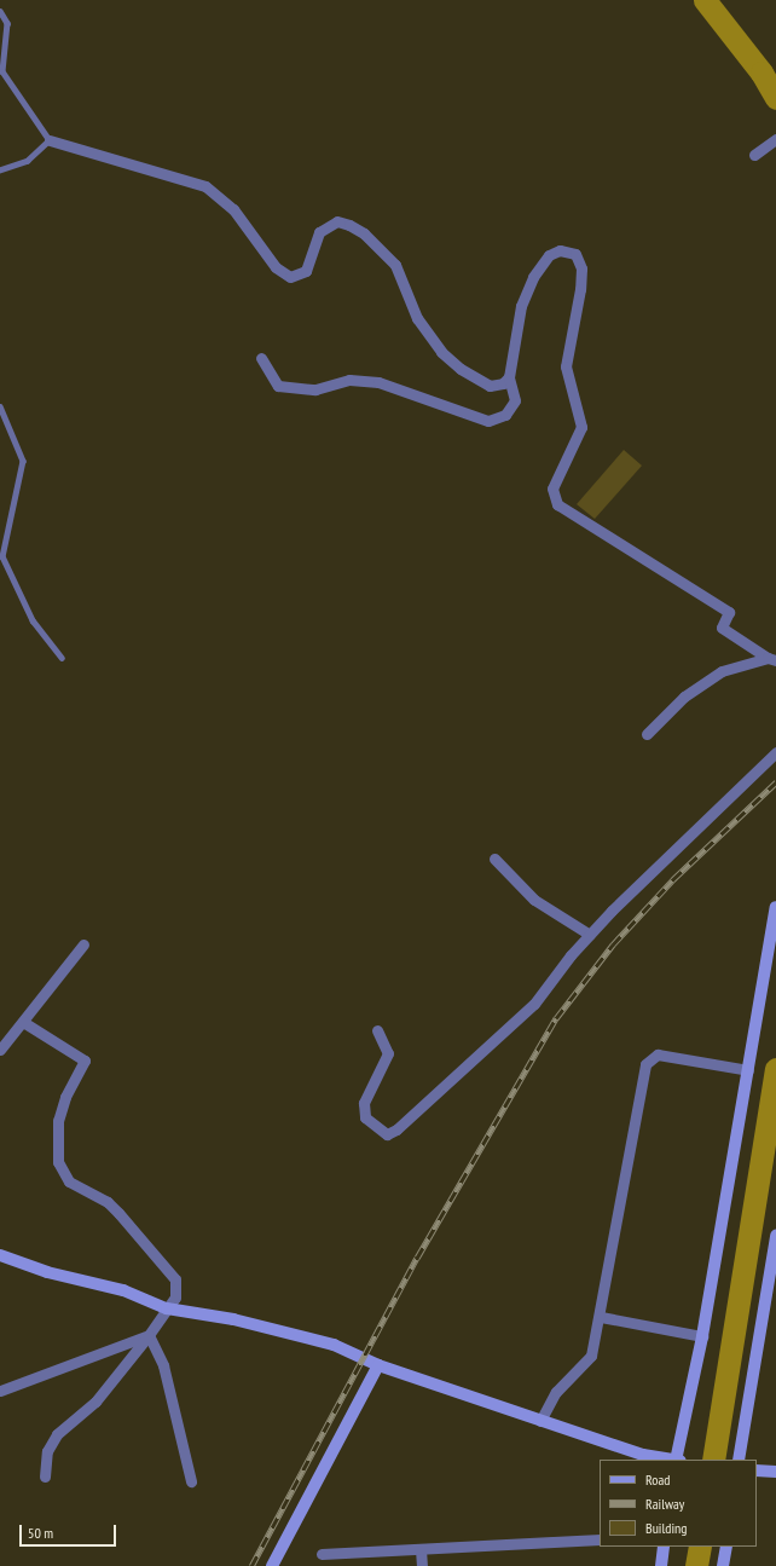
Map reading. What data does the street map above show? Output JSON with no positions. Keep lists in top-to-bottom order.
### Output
{
  "legend": ["Road", "Railway", "Building"],
  "scale_bar": "50 m"
}
